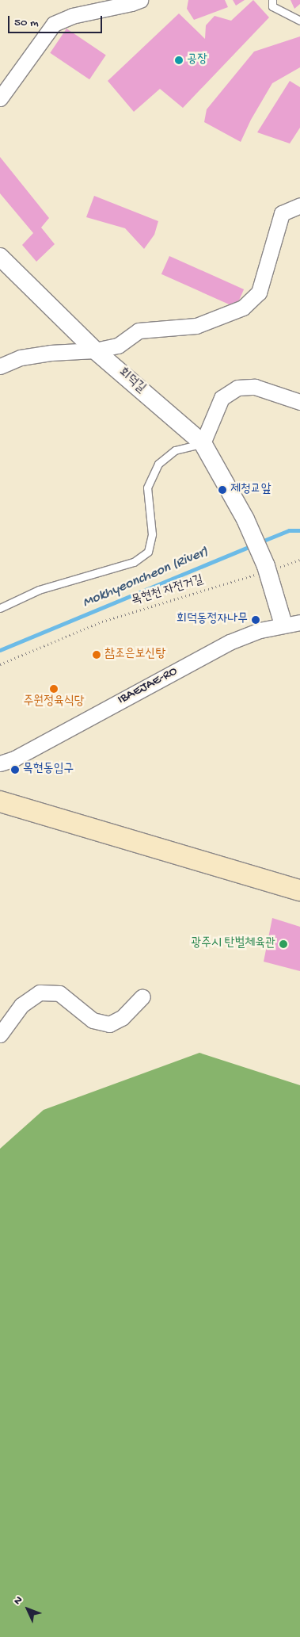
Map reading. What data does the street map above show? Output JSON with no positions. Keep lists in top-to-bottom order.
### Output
{
  "streets": {
    "street": ["회덕길", "IBAEJAE-RO"],
    "path": ["목현천 자전거길"]
  },
  "crossings": [
    ["회덕길", "목현천 자전거길"],
    ["회덕길", "IBAEJAE-RO"]
  ],
  "water": ["Mokhyeoncheon (River)"],
  "places": [
    "공장",
    "제청교앞",
    "회덕동정자나무",
    "참조은보신탕",
    "주원정육식당",
    "목현동입구",
    "광주시 탄벌체육관"
  ],
  "scale_bar": "50 m",
  "north": "top left"
}
